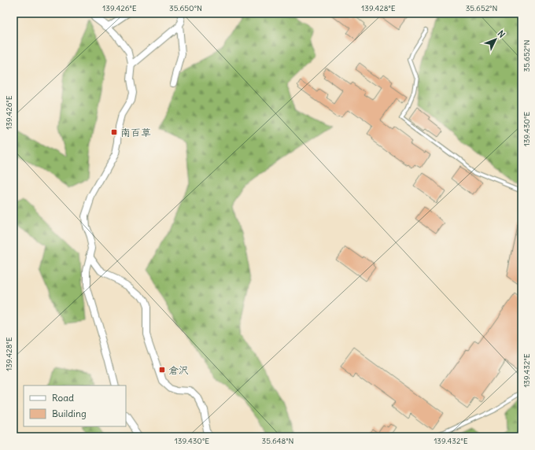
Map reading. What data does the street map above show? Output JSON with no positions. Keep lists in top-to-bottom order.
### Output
{
  "places": {
    "transit": ["南百草", "倉沢"]
  },
  "legend": ["Road", "Building"],
  "north": "top right",
  "coordinates": [
    "139.426°E",
    "35.650°N",
    "139.428°E",
    "35.652°N",
    "139.430°E",
    "139.432°E",
    "35.648°N"
  ]
}
